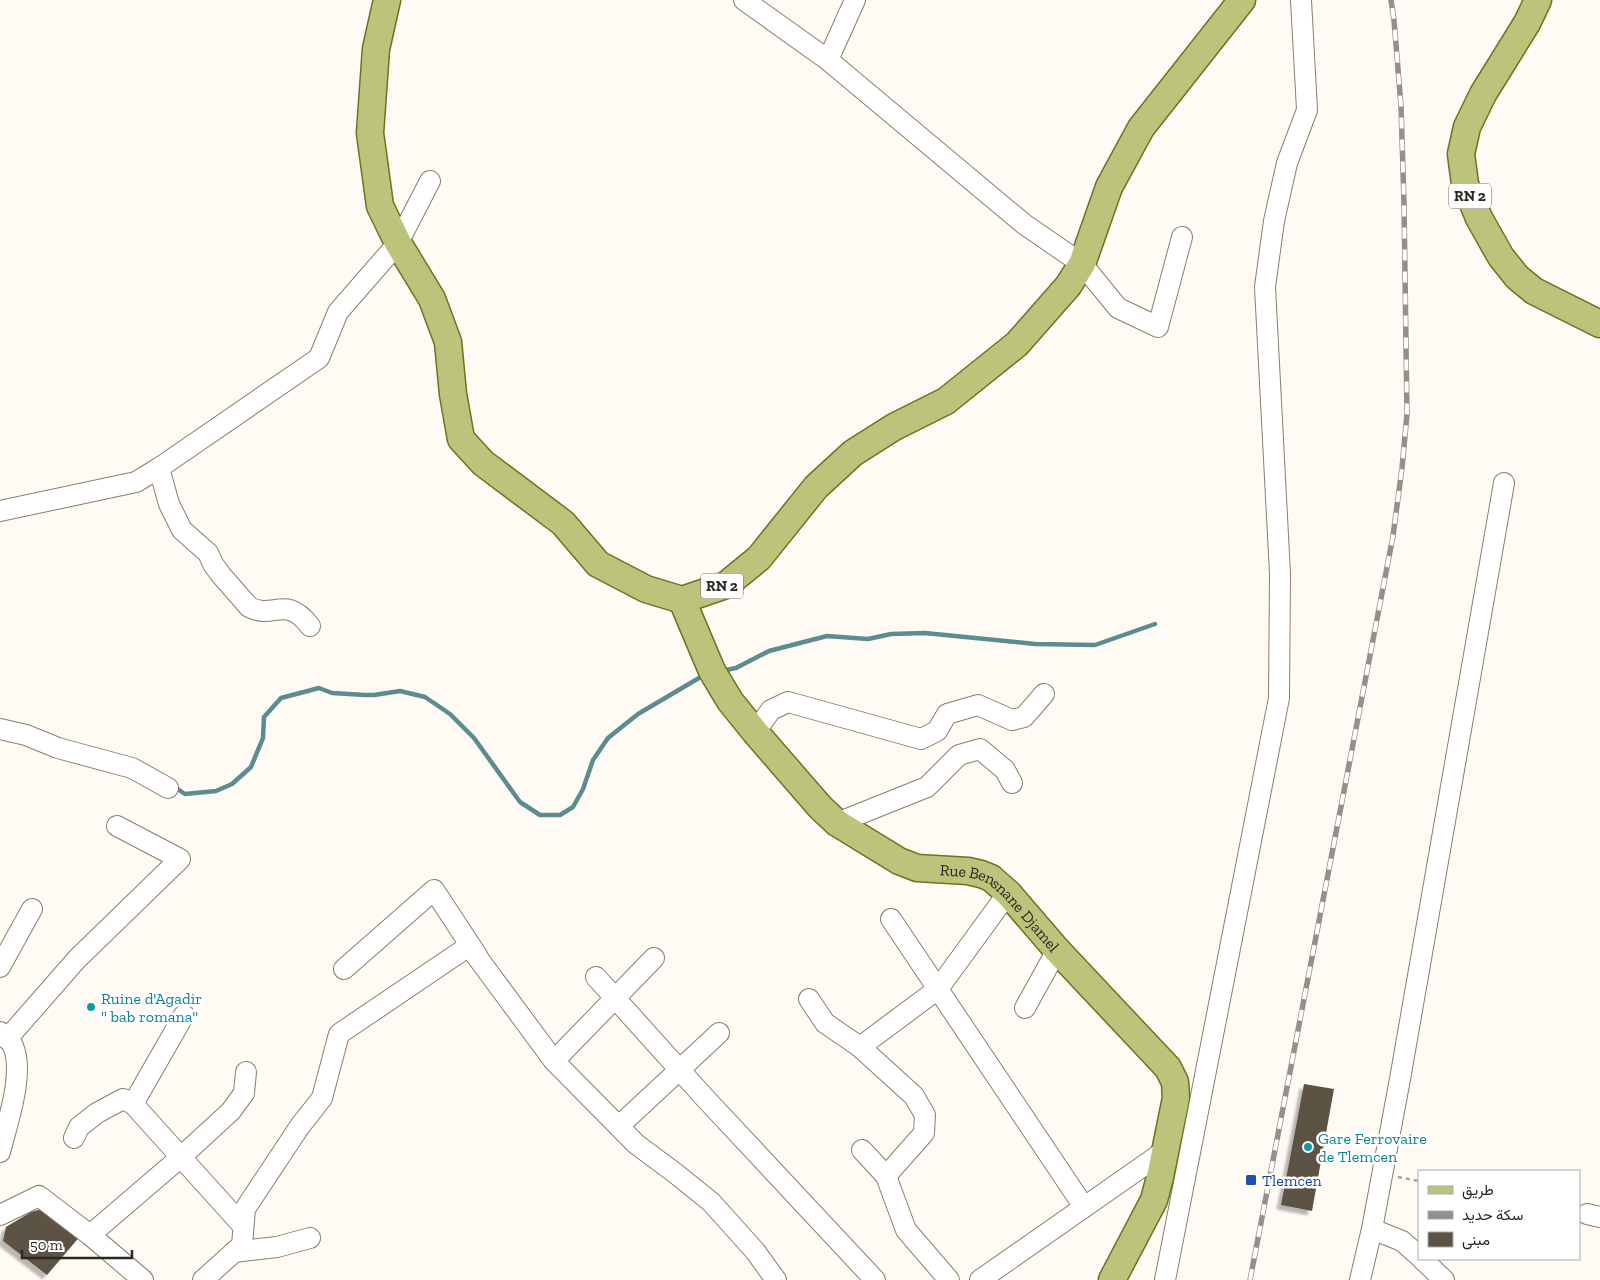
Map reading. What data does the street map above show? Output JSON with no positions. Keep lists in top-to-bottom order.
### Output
{
  "streets": {
    "main road": ["RN 2", "Rue Bensnane Djamel"]
  },
  "crossings": [
    ["RN 2", "Rue Bensnane Djamel"]
  ],
  "places": {
    "other": ["Ruine d'Agadir \" bab romana\"", "Gare Ferrovaire de Tlemcen"],
    "transit": ["Tlemcen"]
  },
  "legend": ["طريق", "سكة حديد", "مبنى"],
  "scale_bar": "50 m"
}
